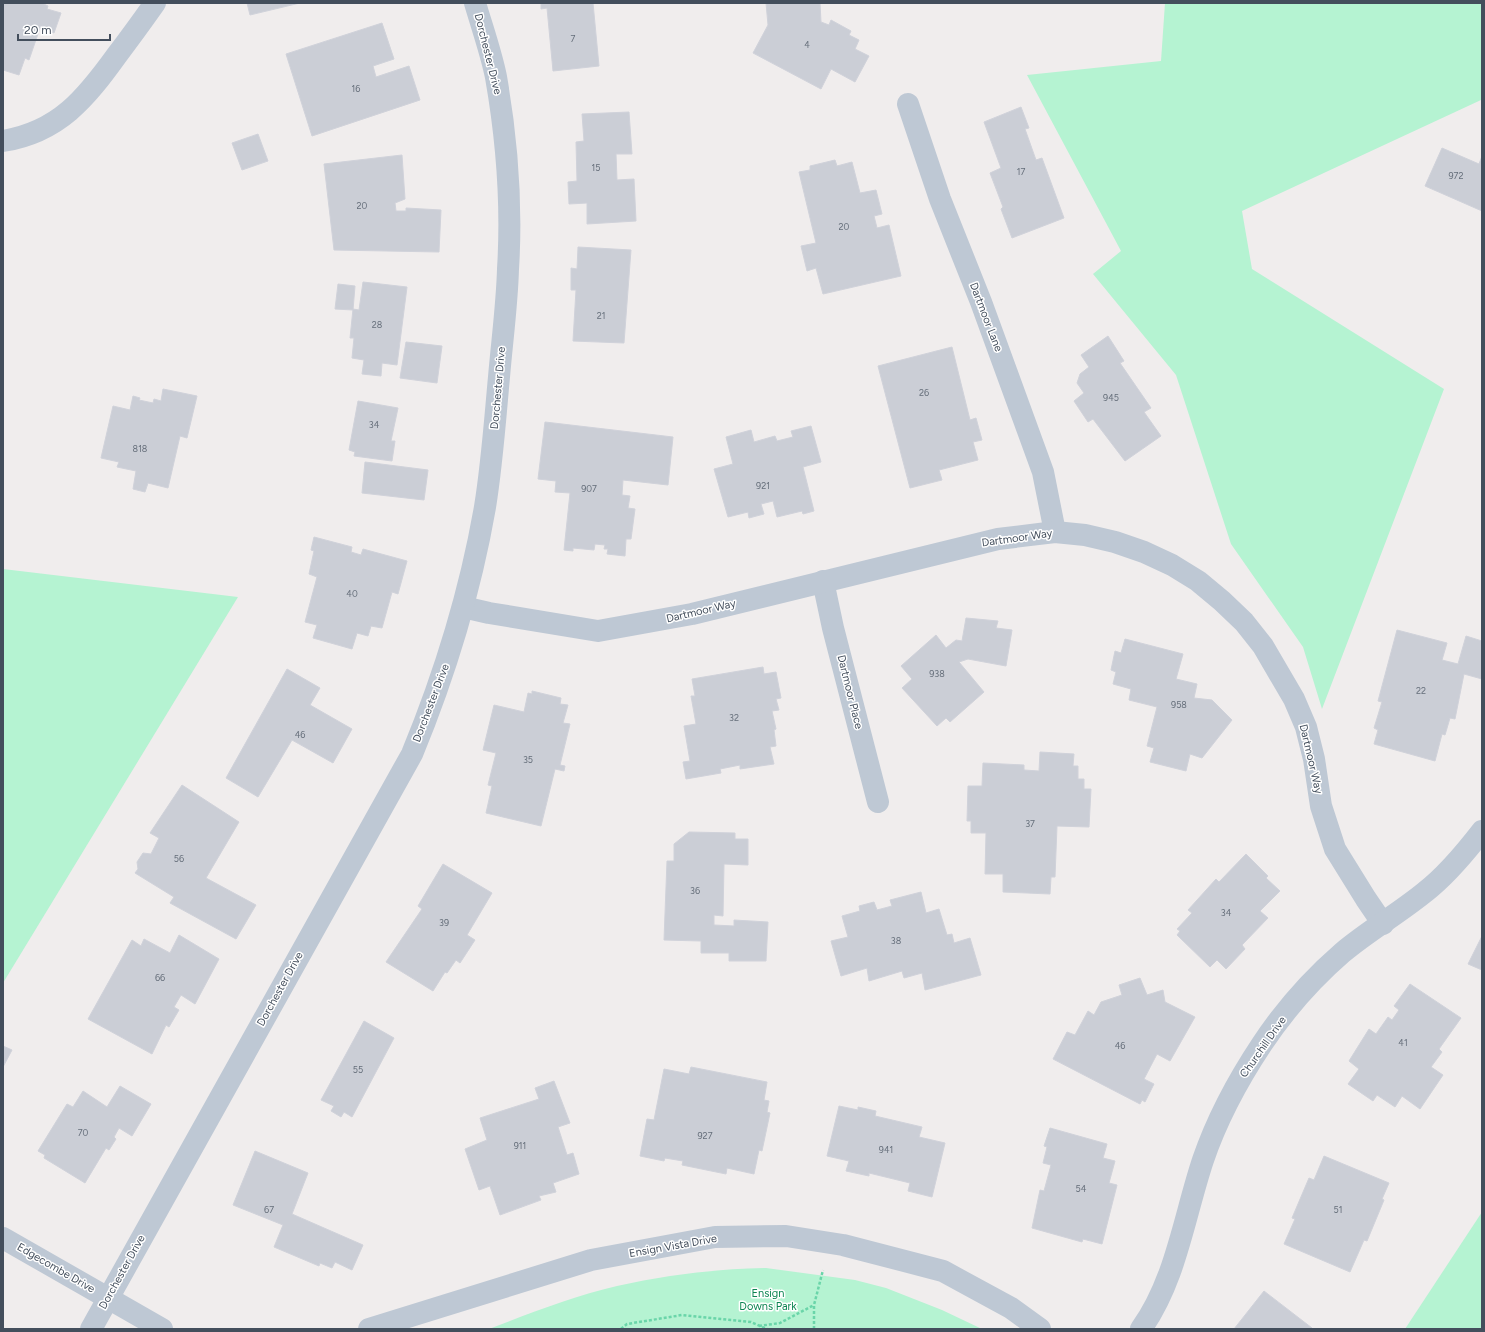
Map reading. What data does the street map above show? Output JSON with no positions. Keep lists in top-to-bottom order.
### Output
{
  "streets": {
    "street": [
      "Dorchester Drive",
      "Dartmoor Lane",
      "Dartmoor Way",
      "Dartmoor Place",
      "Churchill Drive",
      "Ensign Vista Drive",
      "Edgecombe Drive"
    ]
  },
  "crossings": [
    ["Dorchester Drive", "Dartmoor Way"],
    ["Dorchester Drive", "Edgecombe Drive"],
    ["Dartmoor Lane", "Dartmoor Way"],
    ["Dartmoor Way", "Dartmoor Place"],
    ["Dartmoor Way", "Churchill Drive"]
  ],
  "parks": ["Ensign Downs Park"],
  "house_numbers": [
    "7",
    "4",
    "16",
    "15",
    "17",
    "972",
    "20",
    "20",
    "21",
    "28",
    "26",
    "945",
    "34",
    "818",
    "921",
    "907",
    "40",
    "938",
    "22",
    "958",
    "32",
    "46",
    "35",
    "37",
    "56",
    "36",
    "34",
    "39",
    "38",
    "66",
    "41",
    "46",
    "55",
    "70",
    "927",
    "911",
    "941",
    "54",
    "67",
    "51"
  ],
  "scale_bar": "20 m"
}
